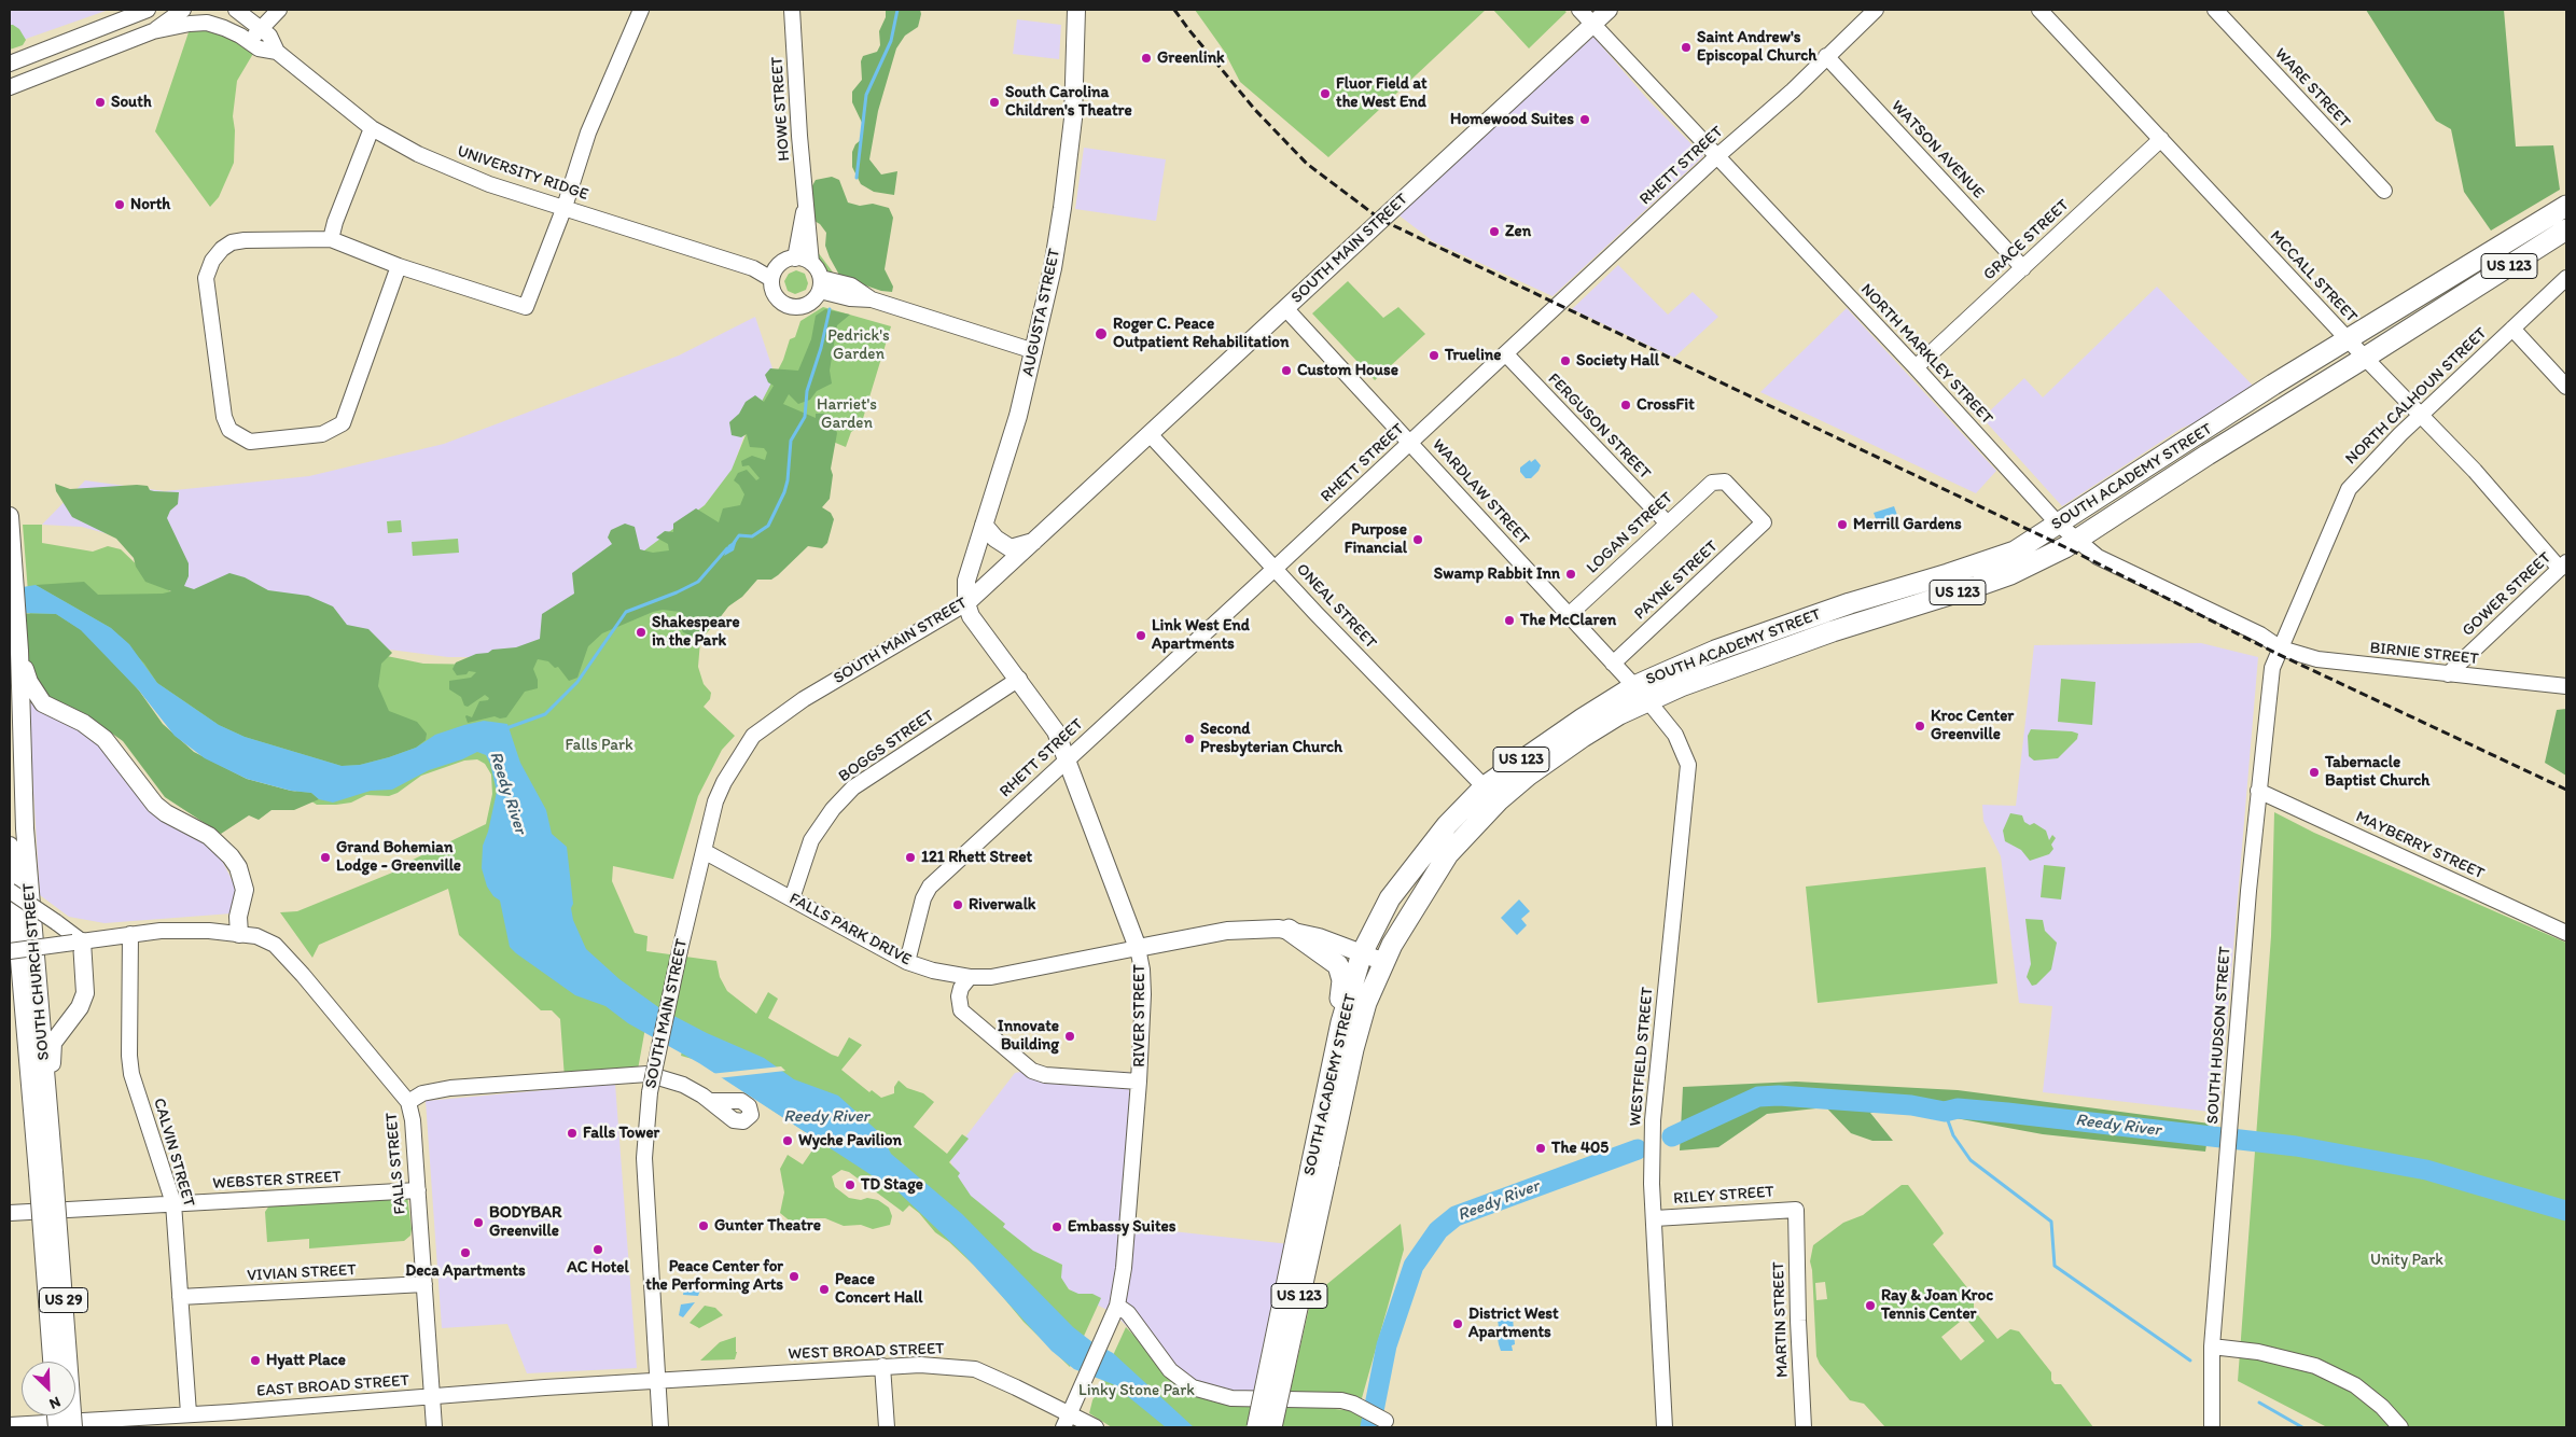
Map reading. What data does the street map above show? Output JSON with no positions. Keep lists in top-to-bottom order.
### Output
{
  "streets": {
    "highway": ["US 123", "SOUTH ACADEMY STREET"],
    "main road": [
      "SOUTH MAIN STREET",
      "AUGUSTA STREET",
      "FALLS PARK DRIVE",
      "SOUTH CHURCH STREET",
      "RIVER STREET",
      "US 29"
    ],
    "street": [
      "WARE STREET",
      "HOWE STREET",
      "WATSON AVENUE",
      "RHETT STREET",
      "UNIVERSITY RIDGE",
      "GRACE STREET",
      "MCCALL STREET",
      "NORTH MARKLEY STREET",
      "NORTH CALHOUN STREET",
      "FERGUSON STREET",
      "WARDLAW STREET",
      "LOGAN STREET",
      "PAYNE STREET",
      "GOWER STREET",
      "ONEAL STREET",
      "BIRNIE STREET",
      "BOGGS STREET",
      "MAYBERRY STREET",
      "SOUTH HUDSON STREET",
      "WESTFIELD STREET",
      "CALVIN STREET",
      "FALLS STREET",
      "WEBSTER STREET",
      "RILEY STREET",
      "VIVIAN STREET",
      "MARTIN STREET",
      "WEST BROAD STREET",
      "EAST BROAD STREET"
    ]
  },
  "crossings": [
    ["HOWE STREET", "UNIVERSITY RIDGE"],
    ["WATSON AVENUE", "RHETT STREET"],
    ["WATSON AVENUE", "GRACE STREET"],
    ["RHETT STREET", "NORTH MARKLEY STREET"],
    ["RHETT STREET", "FERGUSON STREET"],
    ["RHETT STREET", "WARDLAW STREET"],
    ["RHETT STREET", "ONEAL STREET"],
    ["RHETT STREET", "FALLS PARK DRIVE"],
    ["RHETT STREET", "RIVER STREET"],
    ["GRACE STREET", "MCCALL STREET"],
    ["GRACE STREET", "NORTH MARKLEY STREET"],
    ["SOUTH MAIN STREET", "AUGUSTA STREET"],
    ["SOUTH MAIN STREET", "NORTH MARKLEY STREET"],
    ["SOUTH MAIN STREET", "WARDLAW STREET"],
    ["SOUTH MAIN STREET", "ONEAL STREET"],
    ["SOUTH MAIN STREET", "FALLS PARK DRIVE"],
    ["SOUTH MAIN STREET", "RIVER STREET"],
    ["SOUTH MAIN STREET", "WEST BROAD STREET"],
    ["SOUTH MAIN STREET", "EAST BROAD STREET"],
    ["MCCALL STREET", "NORTH CALHOUN STREET"],
    ["MCCALL STREET", "SOUTH ACADEMY STREET"],
    ["MCCALL STREET", "GOWER STREET"],
    ["AUGUSTA STREET", "RIVER STREET"],
    ["NORTH MARKLEY STREET", "NORTH CALHOUN STREET"],
    ["NORTH MARKLEY STREET", "SOUTH ACADEMY STREET"],
    ["NORTH MARKLEY STREET", "BIRNIE STREET"],
    ["NORTH MARKLEY STREET", "SOUTH HUDSON STREET"],
    ["NORTH CALHOUN STREET", "BIRNIE STREET"],
    ["NORTH CALHOUN STREET", "SOUTH HUDSON STREET"],
    ["FERGUSON STREET", "LOGAN STREET"],
    ["SOUTH ACADEMY STREET", "WARDLAW STREET"],
    ["SOUTH ACADEMY STREET", "ONEAL STREET"],
    ["SOUTH ACADEMY STREET", "FALLS PARK DRIVE"],
    ["SOUTH ACADEMY STREET", "WESTFIELD STREET"],
    ["WARDLAW STREET", "LOGAN STREET"],
    ["WARDLAW STREET", "PAYNE STREET"],
    ["WARDLAW STREET", "WESTFIELD STREET"],
    ["LOGAN STREET", "PAYNE STREET"],
    ["GOWER STREET", "BIRNIE STREET"],
    ["BIRNIE STREET", "SOUTH HUDSON STREET"],
    ["BOGGS STREET", "FALLS PARK DRIVE"],
    ["BOGGS STREET", "RIVER STREET"],
    ["MAYBERRY STREET", "SOUTH HUDSON STREET"],
    ["FALLS PARK DRIVE", "RIVER STREET"],
    ["RIVER STREET", "WEST BROAD STREET"],
    ["WESTFIELD STREET", "RILEY STREET"],
    ["CALVIN STREET", "WEBSTER STREET"],
    ["CALVIN STREET", "VIVIAN STREET"],
    ["CALVIN STREET", "EAST BROAD STREET"],
    ["FALLS STREET", "WEBSTER STREET"],
    ["FALLS STREET", "VIVIAN STREET"],
    ["FALLS STREET", "EAST BROAD STREET"],
    ["RILEY STREET", "MARTIN STREET"],
    ["WEST BROAD STREET", "EAST BROAD STREET"]
  ],
  "water": ["Reedy River"],
  "parks": [
    "Pedrick's Garden",
    "Harriet's Garden",
    "Falls Park",
    "Unity Park",
    "Linky Stone Park"
  ],
  "places": [
    "Saint Andrew's Episcopal Church",
    "Greenlink",
    "Fluor Field at the West End",
    "South",
    "South Carolina Children's Theatre",
    "Homewood Suites",
    "North",
    "Zen",
    "Roger C. Peace Outpatient Rehabilitation",
    "Trueline",
    "Society Hall",
    "Custom House",
    "CrossFit",
    "Merrill Gardens",
    "Purpose Financial",
    "Swamp Rabbit Inn",
    "The McClaren",
    "Shakespeare in the Park",
    "Link West End Apartments",
    "Kroc Center Greenville",
    "Second Presbyterian Church",
    "Tabernacle Baptist Church",
    "Grand Bohemian Lodge - Greenville",
    "121 Rhett Street",
    "Riverwalk",
    "Innovate Building",
    "Falls Tower",
    "Wyche Pavilion",
    "The 405",
    "TD Stage",
    "BODYBAR Greenville",
    "Gunter Theatre",
    "Embassy Suites",
    "AC Hotel",
    "Deca Apartments",
    "Peace Center for the Performing Arts",
    "Peace Concert Hall",
    "Ray & Joan Kroc Tennis Center",
    "District West Apartments",
    "Hyatt Place"
  ],
  "north": "bottom right"
}
